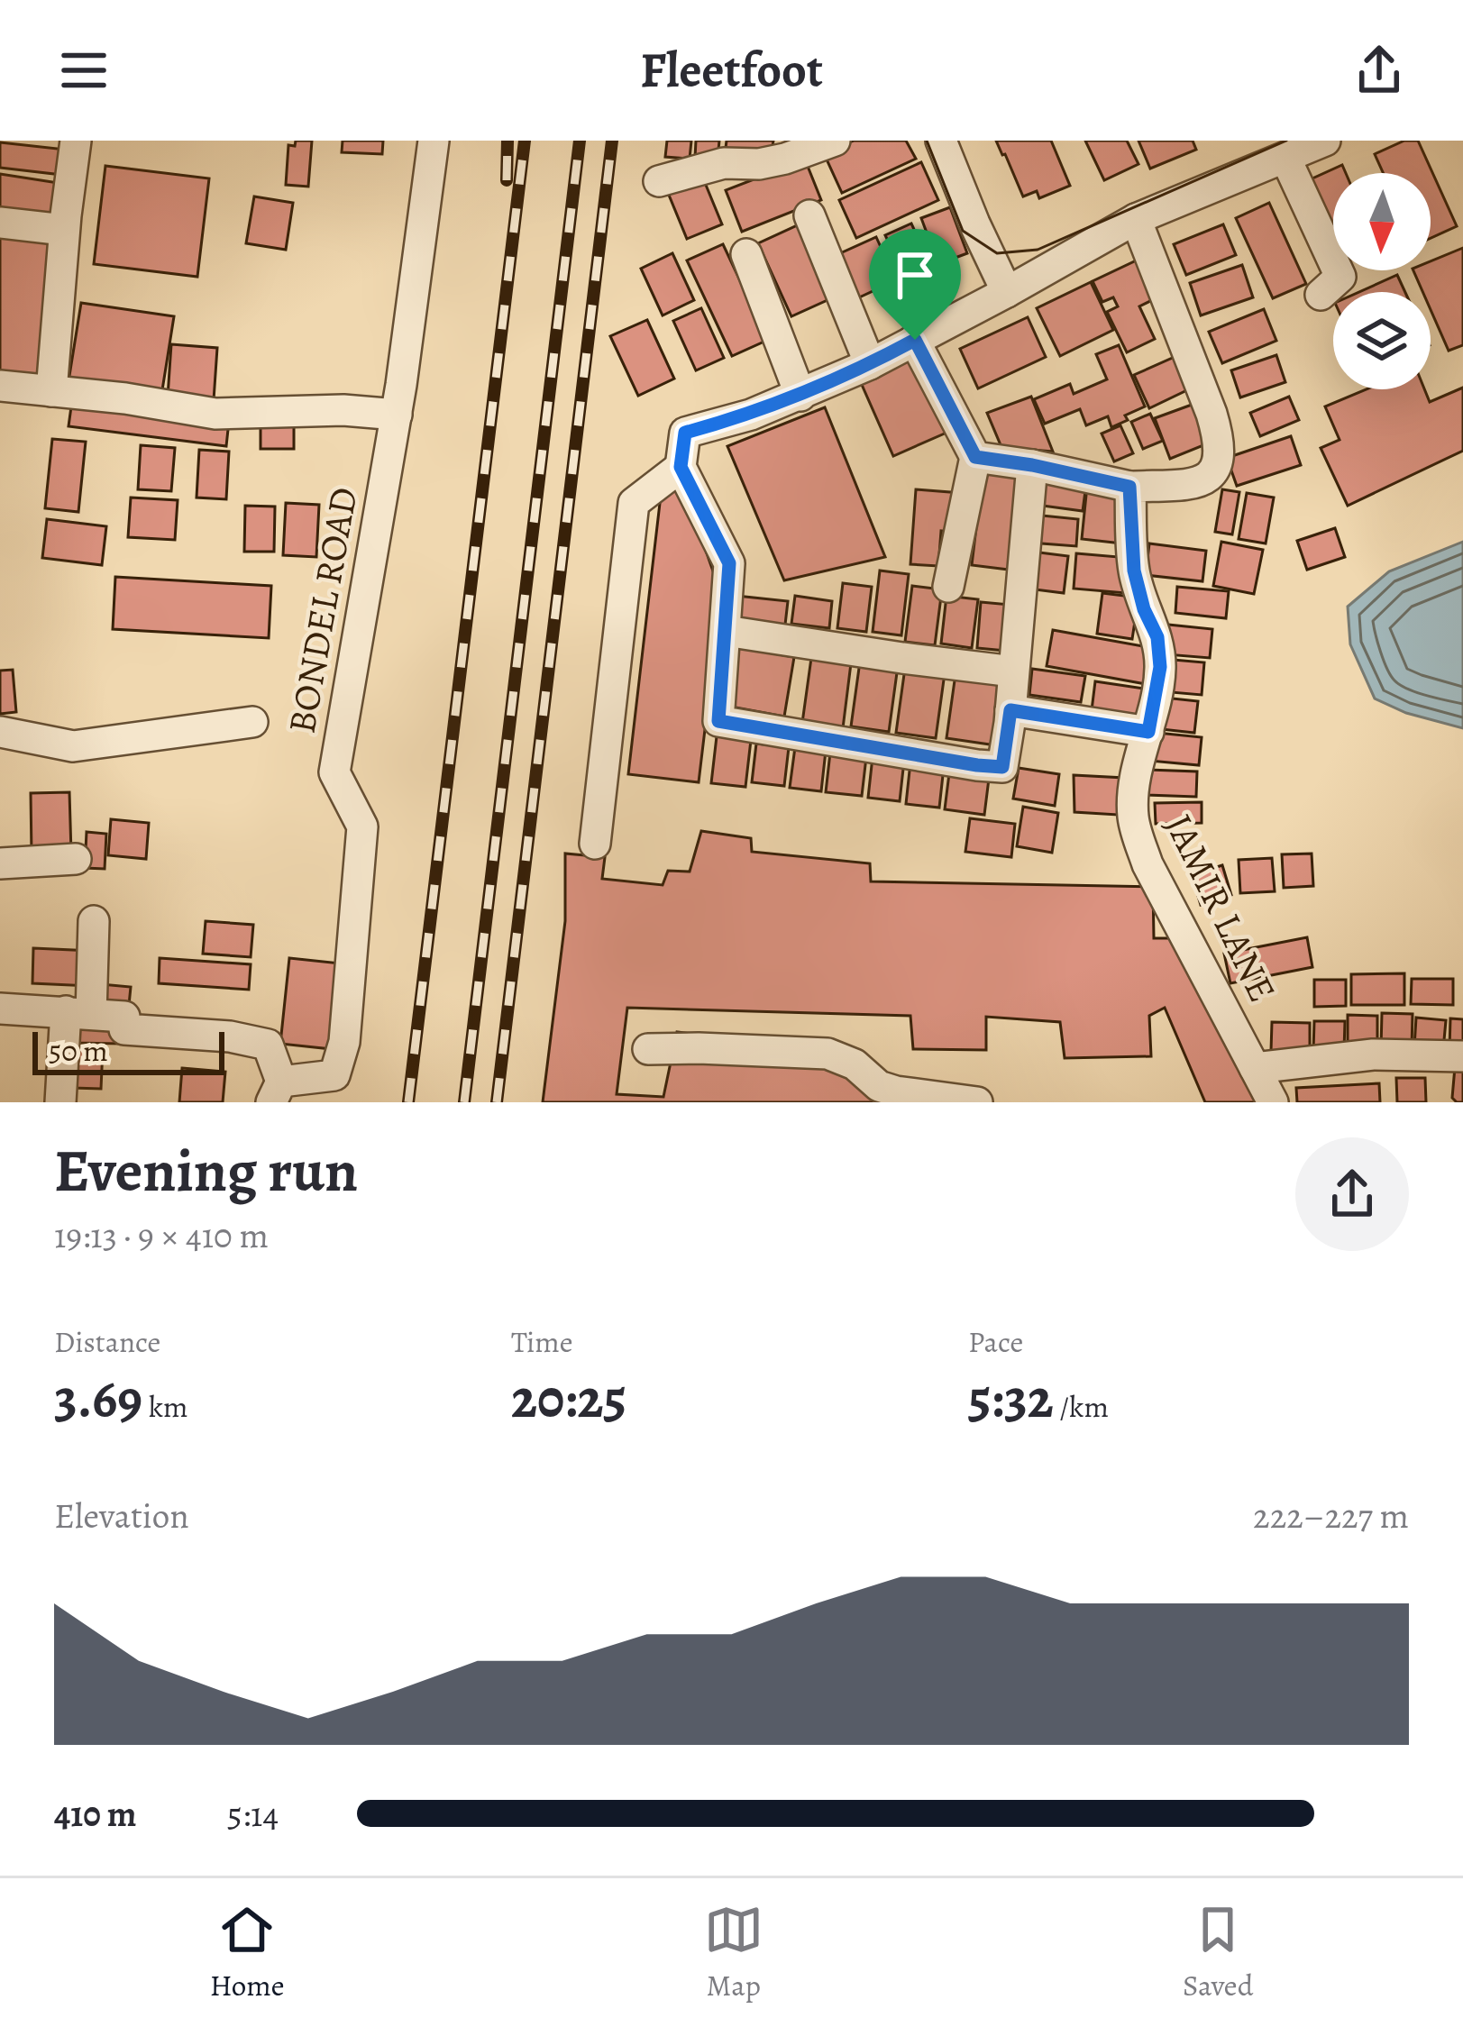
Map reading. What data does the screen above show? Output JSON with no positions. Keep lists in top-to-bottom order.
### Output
{
  "streets": {
    "street": ["BONDEL ROAD", "JAMIR LANE"]
  },
  "scale_bar": "50 m",
  "north": "bottom",
  "page": {
    "header": "Fleetfoot",
    "scale": "50 m",
    "heading": ["Evening run", "19:13 · 9 × 410 m"],
    "stats": [
      ["Distance", "3.69 km"],
      ["Time", "20:25"],
      ["Pace", "5:32 /km"]
    ],
    "chart": ["Elevation", "222–227 m"],
    "list": [
      {
        "name": "410 m",
        "note": "5:14"
      }
    ],
    "tabs": ["Home", "Map", "Saved"]
  }
}
